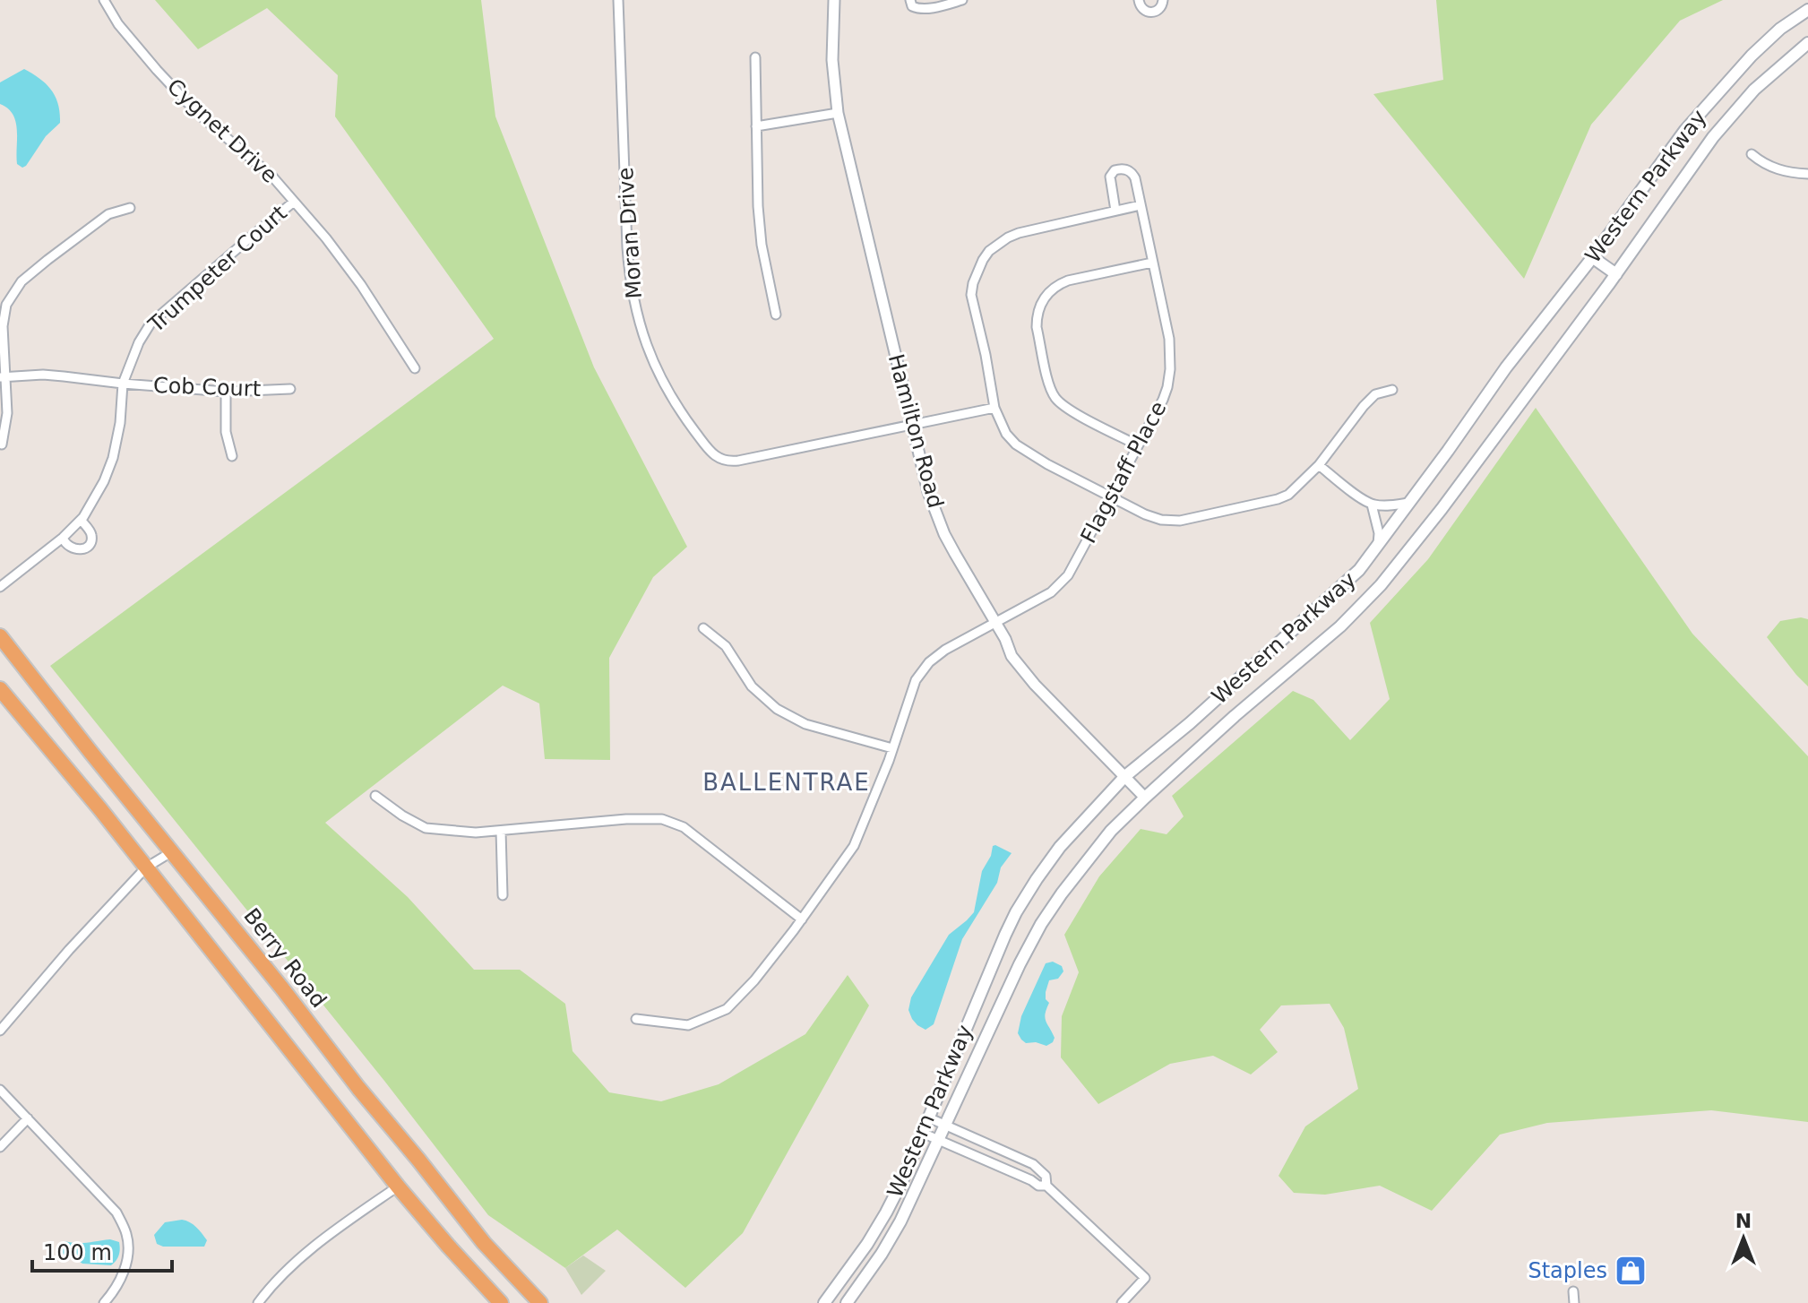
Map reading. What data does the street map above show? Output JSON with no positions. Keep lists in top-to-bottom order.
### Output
{
  "streets": {
    "highway": ["Berry Road"],
    "main road": ["Western Parkway"],
    "street": [
      "Cygnet Drive",
      "Moran Drive",
      "Trumpeter Court",
      "Cob Court",
      "Hamilton Road",
      "Flagstaff Place"
    ]
  },
  "crossings": [
    ["Cygnet Drive", "Trumpeter Court"],
    ["Western Parkway", "Hamilton Road"],
    ["Moran Drive", "Hamilton Road"],
    ["Trumpeter Court", "Cob Court"],
    ["Hamilton Road", "Flagstaff Place"]
  ],
  "districts": ["BALLENTRAE"],
  "places": {
    "shop": ["Staples"]
  },
  "scale_bar": "100 m",
  "north": "top"
}
